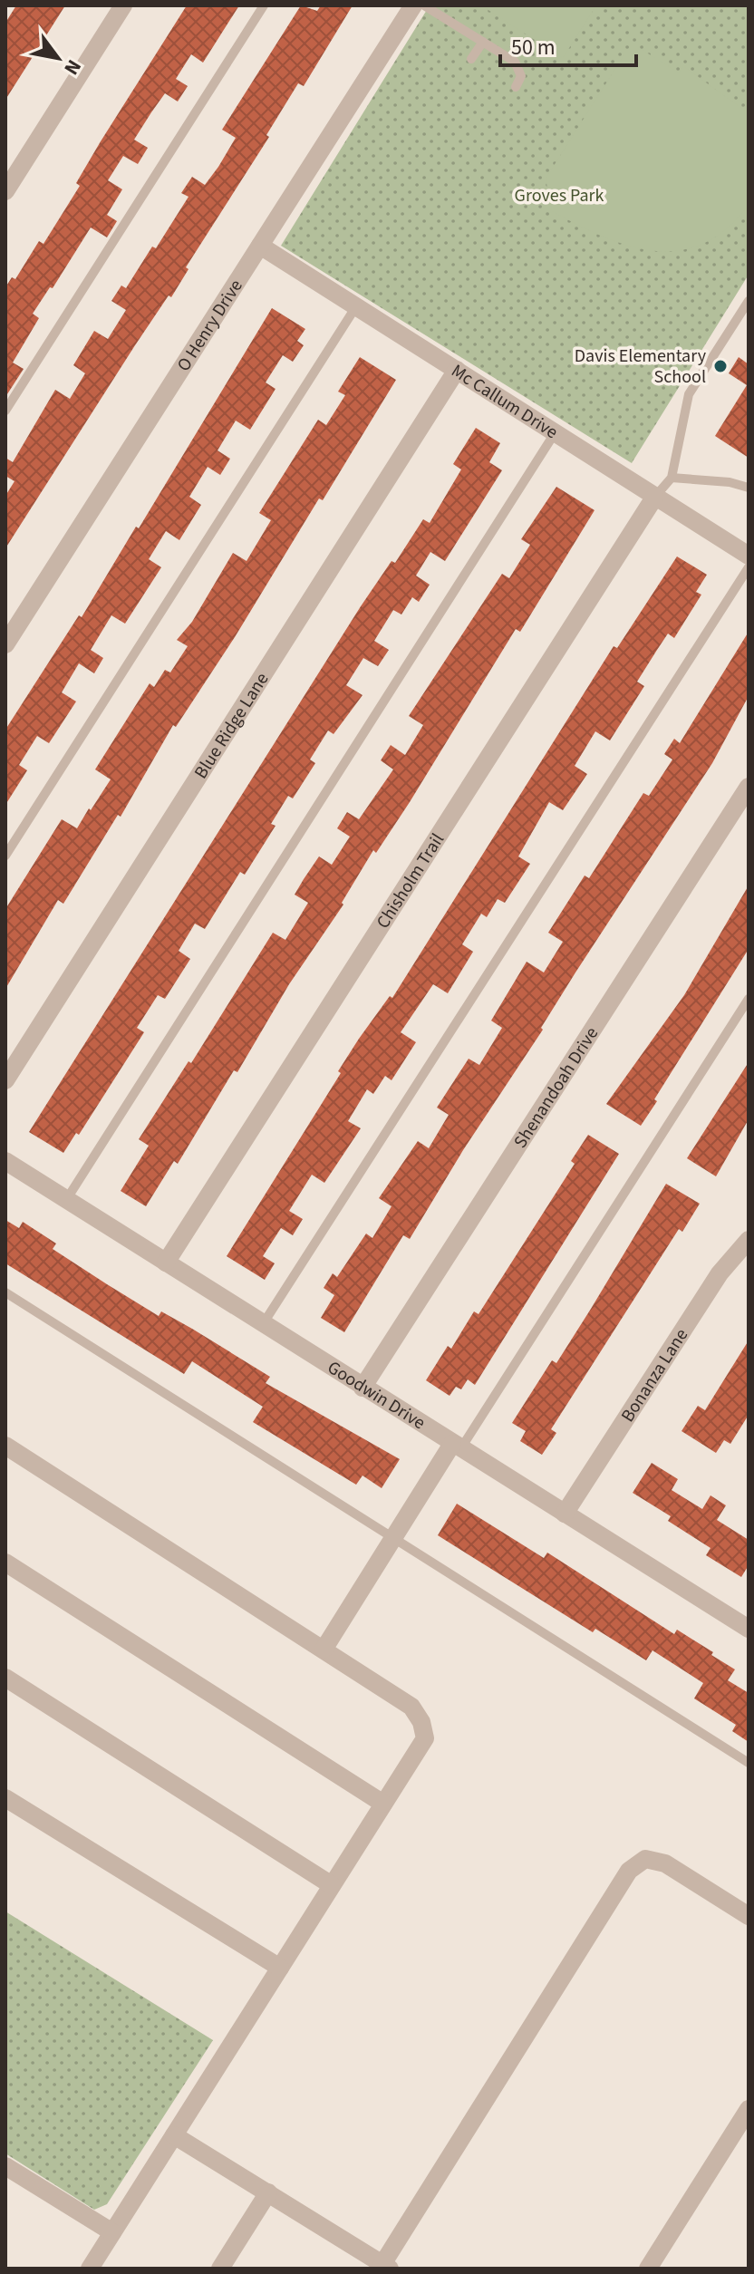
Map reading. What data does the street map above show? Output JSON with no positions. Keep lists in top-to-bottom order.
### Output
{
  "streets": {
    "street": [
      "O Henry Drive",
      "Mc Callum Drive",
      "Blue Ridge Lane",
      "Chisholm Trail",
      "Shenandoah Drive",
      "Bonanza Lane",
      "Goodwin Drive"
    ]
  },
  "crossings": [
    ["O Henry Drive", "Mc Callum Drive"],
    ["Mc Callum Drive", "Blue Ridge Lane"],
    ["Mc Callum Drive", "Chisholm Trail"],
    ["Chisholm Trail", "Goodwin Drive"],
    ["Shenandoah Drive", "Goodwin Drive"],
    ["Bonanza Lane", "Goodwin Drive"]
  ],
  "parks": ["Groves Park"],
  "places": ["Davis Elementary School"],
  "scale_bar": "50 m",
  "north": "bottom right"
}
